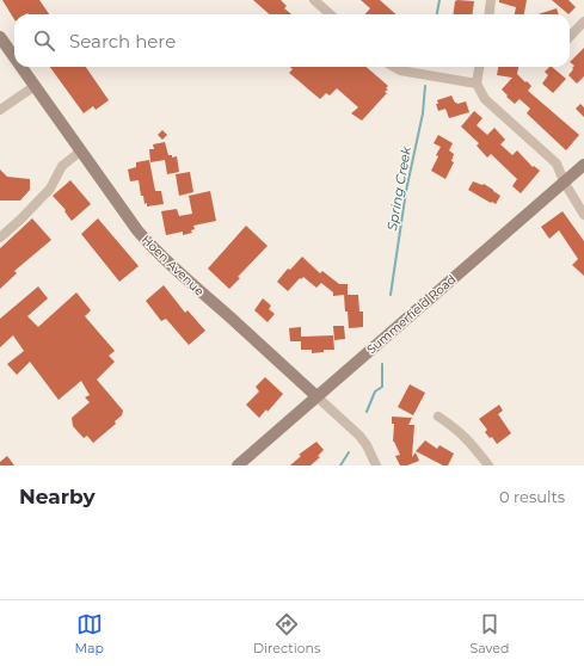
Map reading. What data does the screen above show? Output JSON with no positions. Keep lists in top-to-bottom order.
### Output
{
  "streets": {
    "street": ["Hoen Avenue", "Summerfield Road"]
  },
  "crossings": [
    ["Hoen Avenue", "Summerfield Road"]
  ],
  "water": ["Spring Creek"],
  "page": {
    "search": "Search here",
    "heading": ["Nearby", "0 results"],
    "nav": ["Map", "Directions", "Saved"]
  }
}
